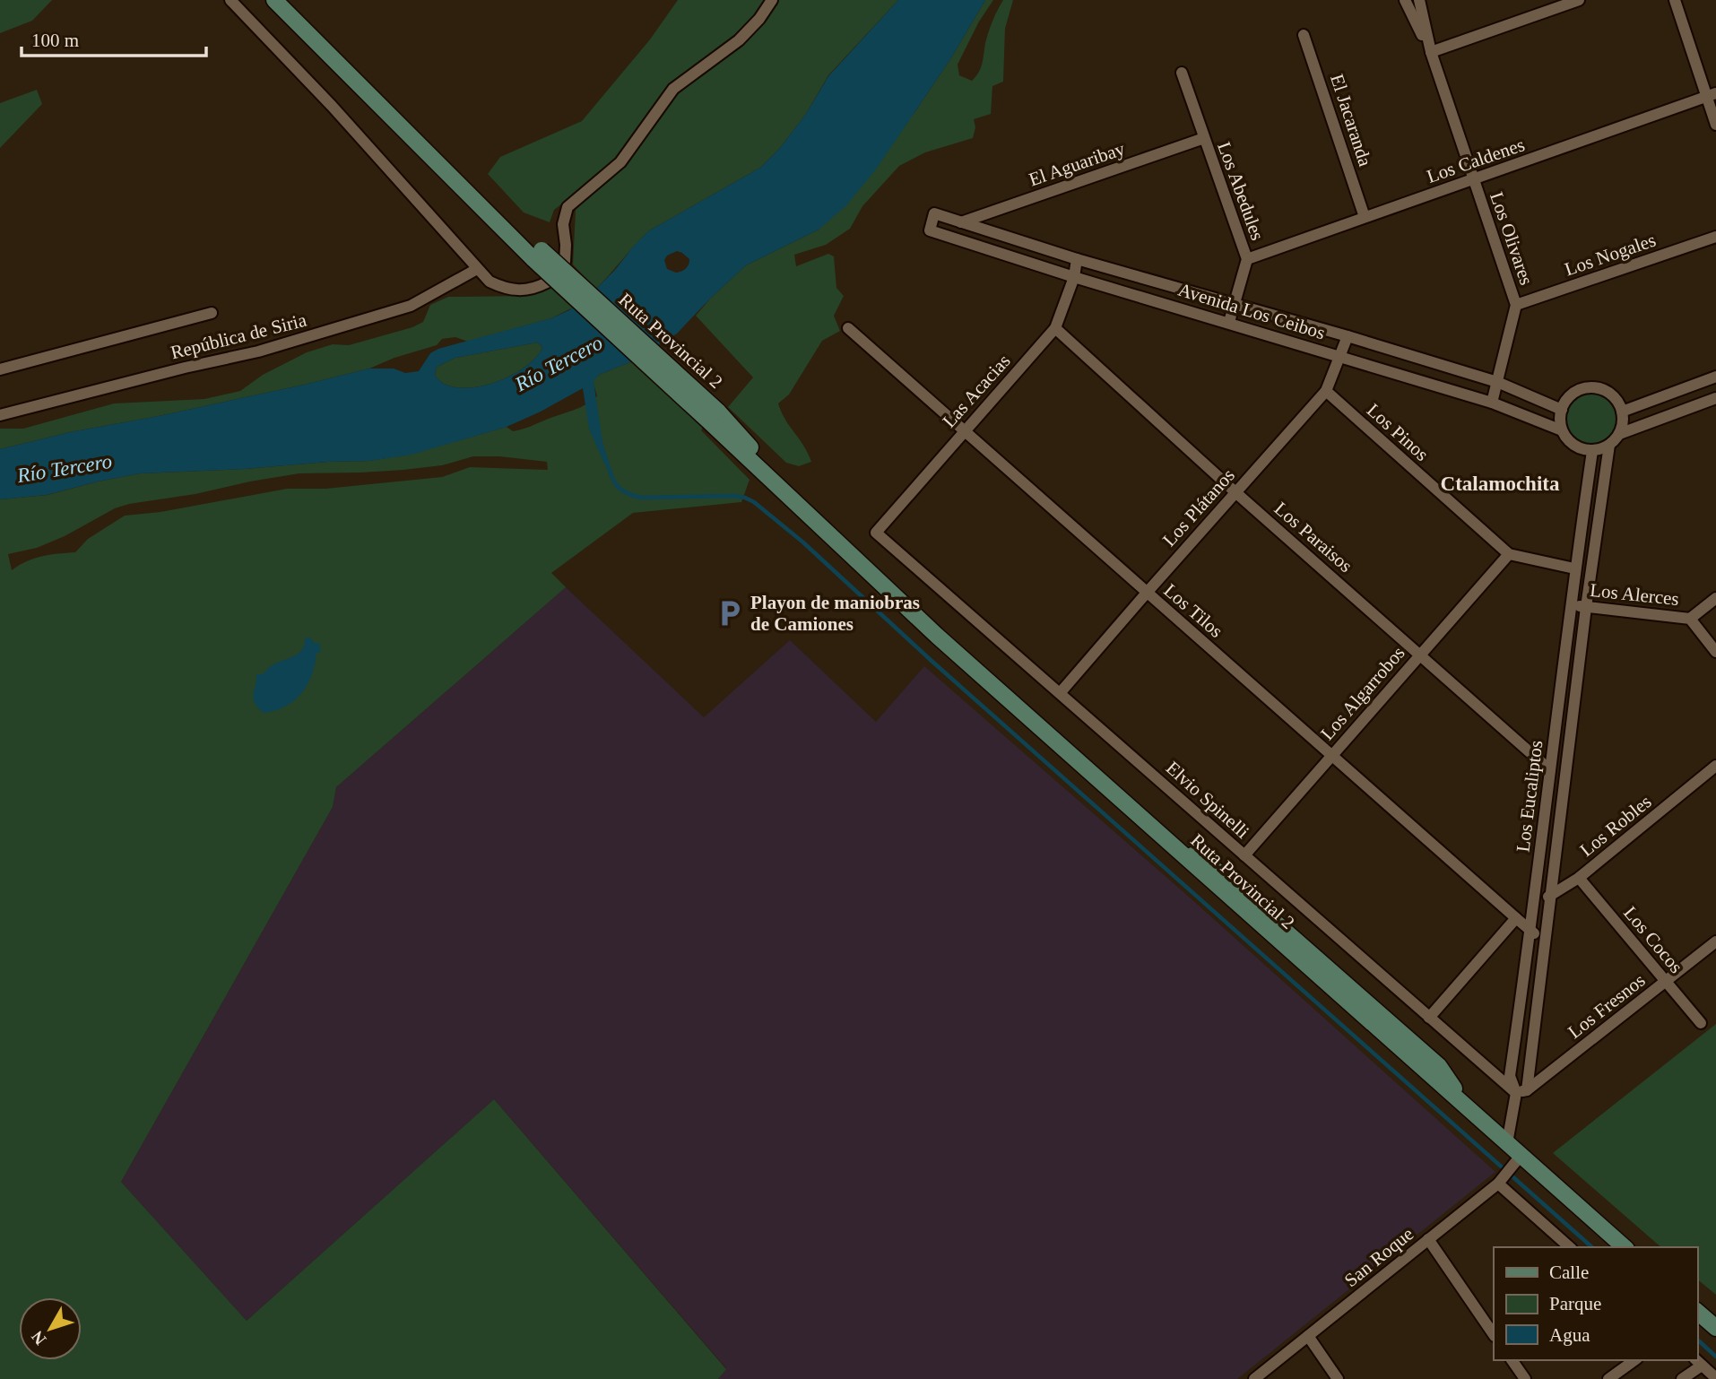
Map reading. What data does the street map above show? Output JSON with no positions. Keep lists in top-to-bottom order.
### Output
{
  "streets": {
    "main road": ["Ruta Provincial 2"],
    "street": [
      "El Jacaranda",
      "Los Caldenes",
      "El Aguaribay",
      "Los Abedules",
      "Los Olivares",
      "Los Nogales",
      "Avenida Los Ceibos",
      "República de Siria",
      "Las Acacias",
      "Los Pinos",
      "Los Plátanos",
      "Los Paraisos",
      "Los Alerces",
      "Los Tilos",
      "Los Algarrobos",
      "Los Eucaliptos",
      "Elvio Spinelli",
      "Los Robles",
      "Los Cocos",
      "Los Fresnos",
      "San Roque"
    ]
  },
  "crossings": [
    ["El Jacaranda", "Los Caldenes"],
    ["Los Caldenes", "Los Abedules"],
    ["Los Caldenes", "Los Olivares"],
    ["El Aguaribay", "Los Abedules"],
    ["El Aguaribay", "Avenida Los Ceibos"],
    ["Los Abedules", "Avenida Los Ceibos"],
    ["Los Olivares", "Los Nogales"],
    ["Los Olivares", "Avenida Los Ceibos"],
    ["Avenida Los Ceibos", "Las Acacias"],
    ["Avenida Los Ceibos", "Los Plátanos"],
    ["Avenida Los Ceibos", "Los Eucaliptos"],
    ["Ruta Provincial 2", "Los Eucaliptos"],
    ["Ruta Provincial 2", "San Roque"],
    ["Las Acacias", "Los Paraisos"],
    ["Las Acacias", "Los Tilos"],
    ["Las Acacias", "Elvio Spinelli"],
    ["Los Pinos", "Los Plátanos"],
    ["Los Pinos", "Los Algarrobos"],
    ["Los Pinos", "Los Eucaliptos"],
    ["Los Plátanos", "Los Paraisos"],
    ["Los Plátanos", "Los Tilos"],
    ["Los Plátanos", "Elvio Spinelli"],
    ["Los Paraisos", "Los Algarrobos"],
    ["Los Paraisos", "Los Eucaliptos"],
    ["Los Alerces", "Los Eucaliptos"],
    ["Los Tilos", "Los Algarrobos"],
    ["Los Algarrobos", "Elvio Spinelli"],
    ["Los Eucaliptos", "Elvio Spinelli"],
    ["Los Eucaliptos", "Los Robles"],
    ["Los Eucaliptos", "Los Fresnos"],
    ["Elvio Spinelli", "Los Fresnos"],
    ["Los Robles", "Los Cocos"],
    ["Los Cocos", "Los Fresnos"]
  ],
  "districts": ["Ctalamochita"],
  "water": ["Río Tercero"],
  "places": {
    "parking": ["Playon de maniobras de Camiones"]
  },
  "legend": ["Calle", "Parque", "Agua"],
  "scale_bar": "100 m",
  "north": "bottom left"
}
